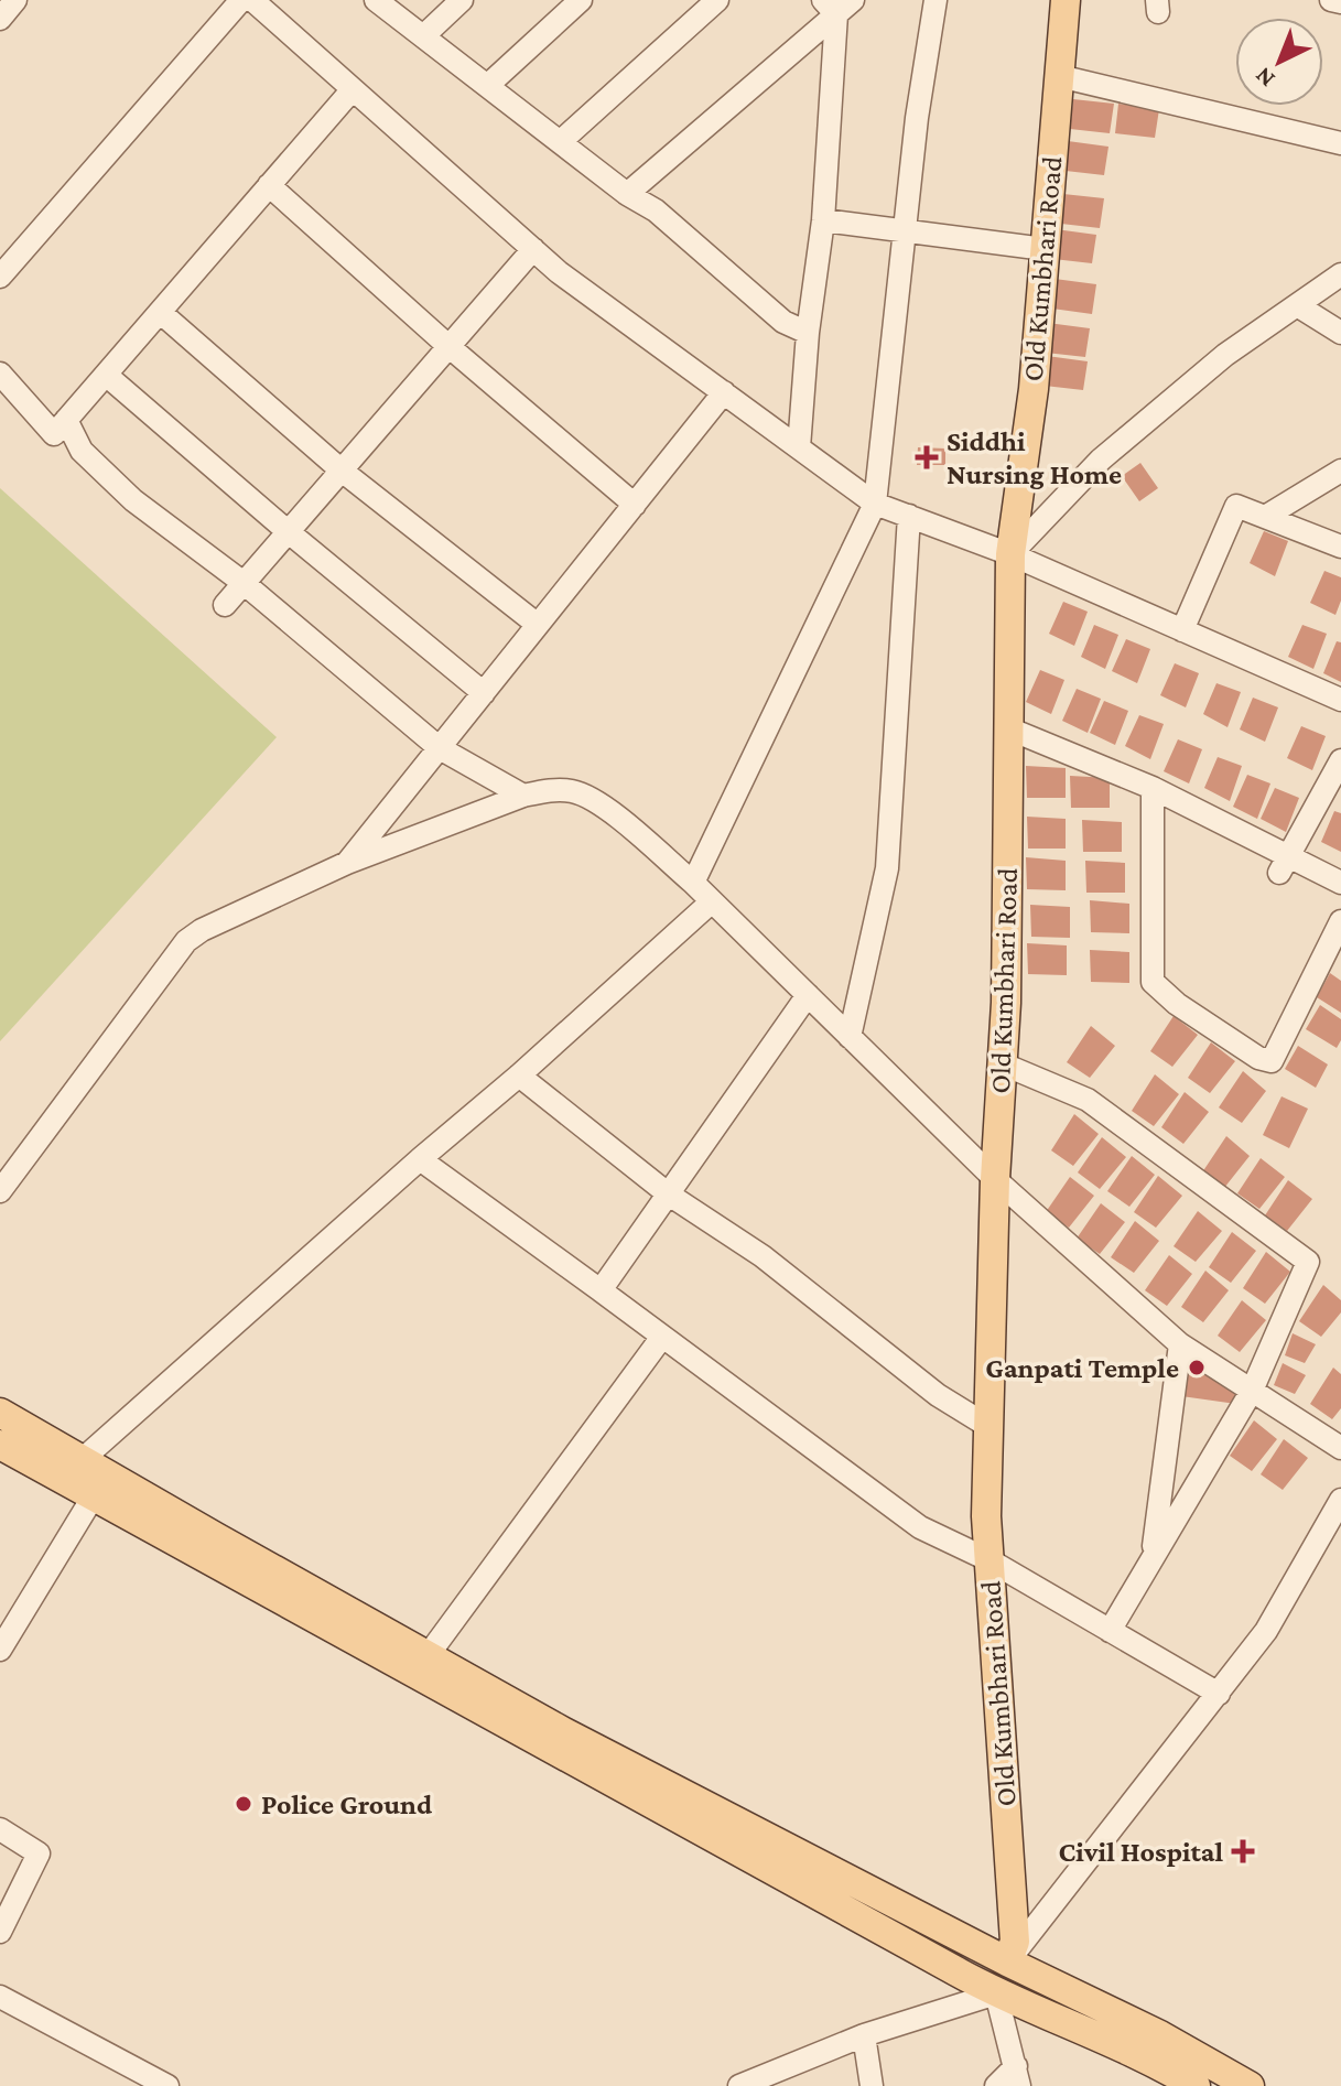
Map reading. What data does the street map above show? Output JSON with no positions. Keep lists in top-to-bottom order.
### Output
{
  "streets": {
    "main road": ["Old Kumbhari Road"]
  },
  "places": {
    "health": ["Siddhi Nursing Home", "Civil Hospital"],
    "other": ["Ganpati Temple", "Police Ground"]
  },
  "north": "bottom left"
}
